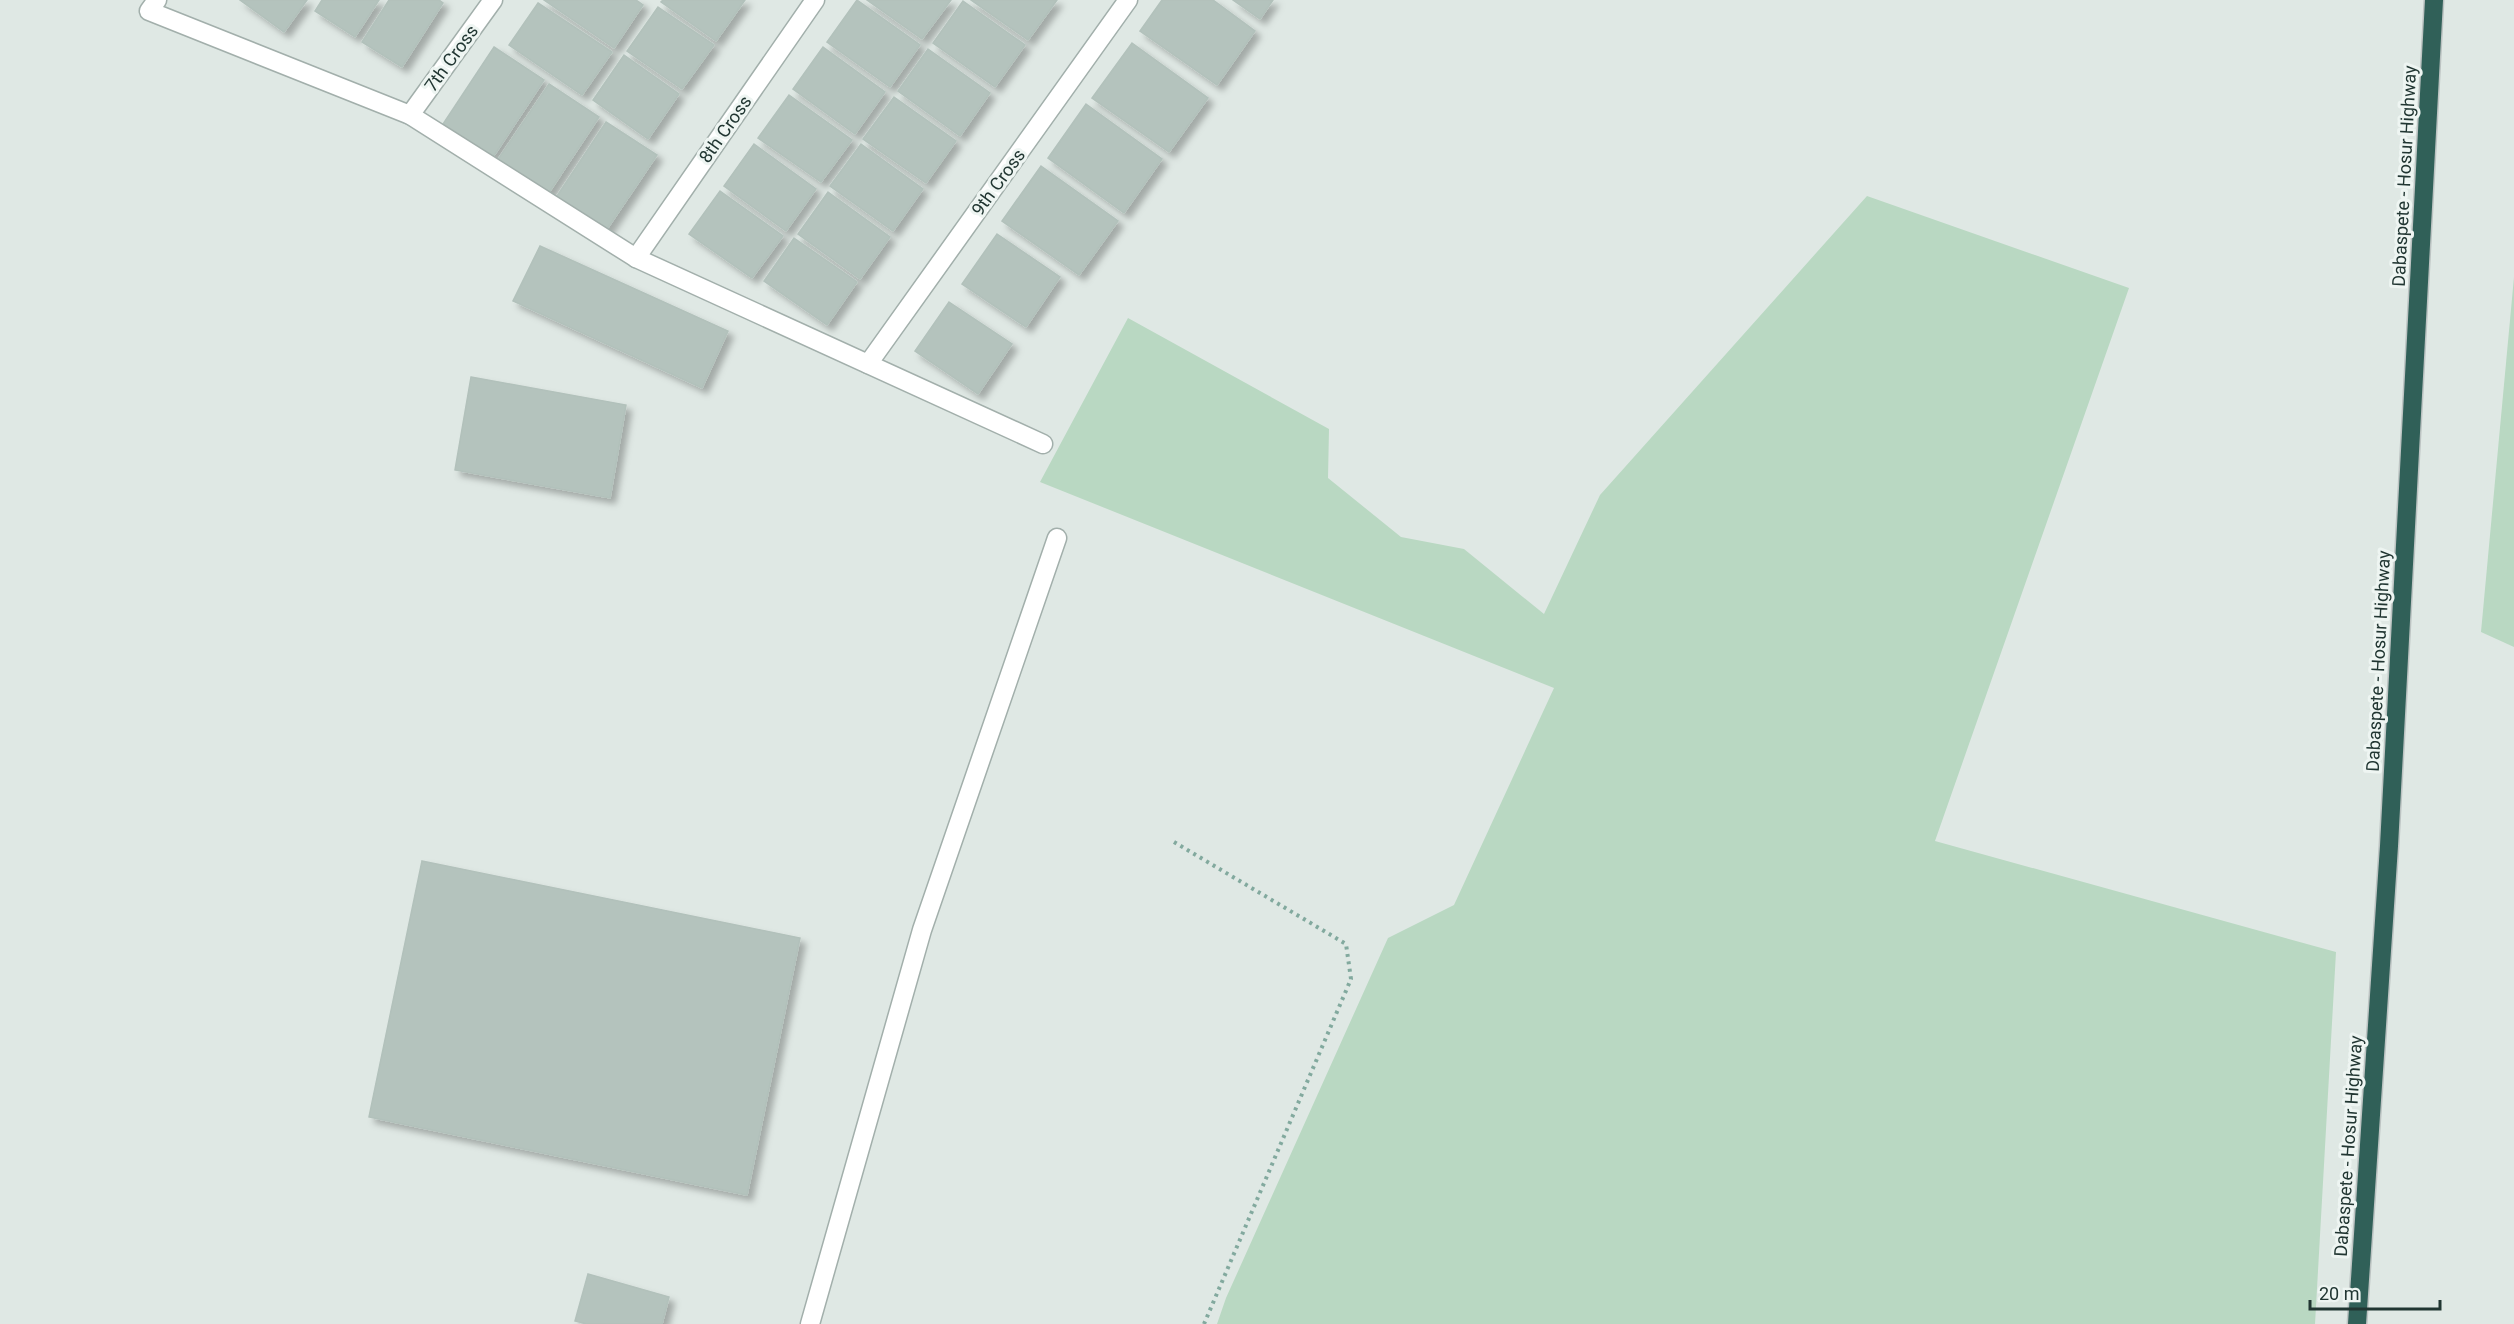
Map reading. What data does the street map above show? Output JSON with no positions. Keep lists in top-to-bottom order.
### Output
{
  "streets": {
    "highway": ["Dabaspete - Hosur Highway"],
    "street": ["7th Cross", "8th Cross", "9th Cross"]
  },
  "scale_bar": "20 m"
}
